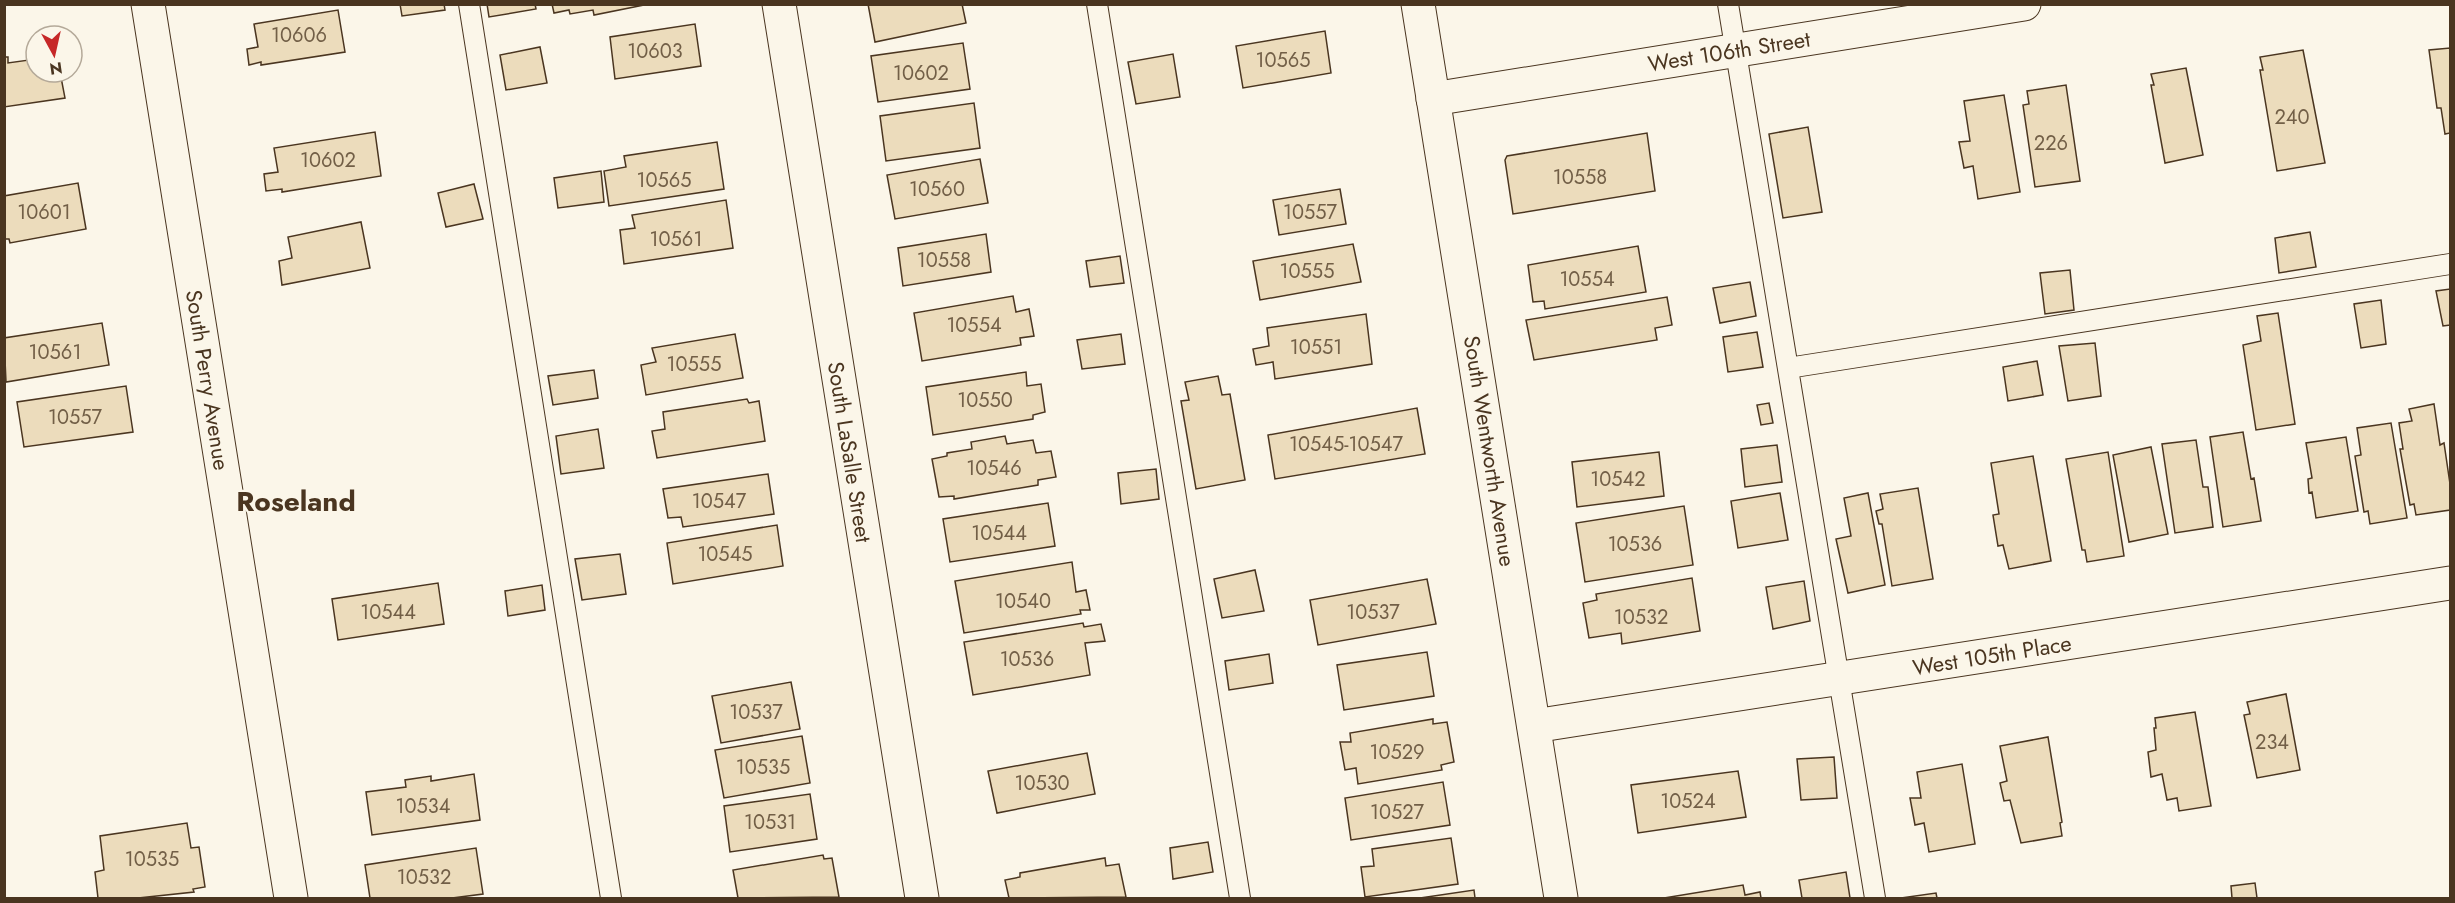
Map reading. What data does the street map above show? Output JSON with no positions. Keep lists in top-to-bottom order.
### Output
{
  "streets": {
    "street": [
      "West 106th Street",
      "South Perry Avenue",
      "South Wentworth Avenue",
      "South LaSalle Street",
      "West 105th Place"
    ]
  },
  "crossings": [
    ["West 106th Street", "South Wentworth Avenue"],
    ["South Wentworth Avenue", "West 105th Place"]
  ],
  "districts": ["Roseland"],
  "house_numbers": [
    "10606",
    "10603",
    "10565",
    "10602",
    "240",
    "226",
    "10602",
    "10558",
    "10565",
    "10560",
    "10601",
    "10557",
    "10561",
    "10558",
    "10555",
    "10554",
    "10554",
    "10551",
    "10561",
    "10555",
    "10550",
    "10557",
    "10545-10547",
    "10546",
    "10542",
    "10547",
    "10544",
    "10536",
    "10545",
    "10540",
    "10544",
    "10537",
    "10532",
    "10536",
    "10537",
    "234",
    "10529",
    "10535",
    "10530",
    "10524",
    "10534",
    "10527",
    "10531",
    "10535",
    "10532"
  ],
  "north": "bottom"
}
